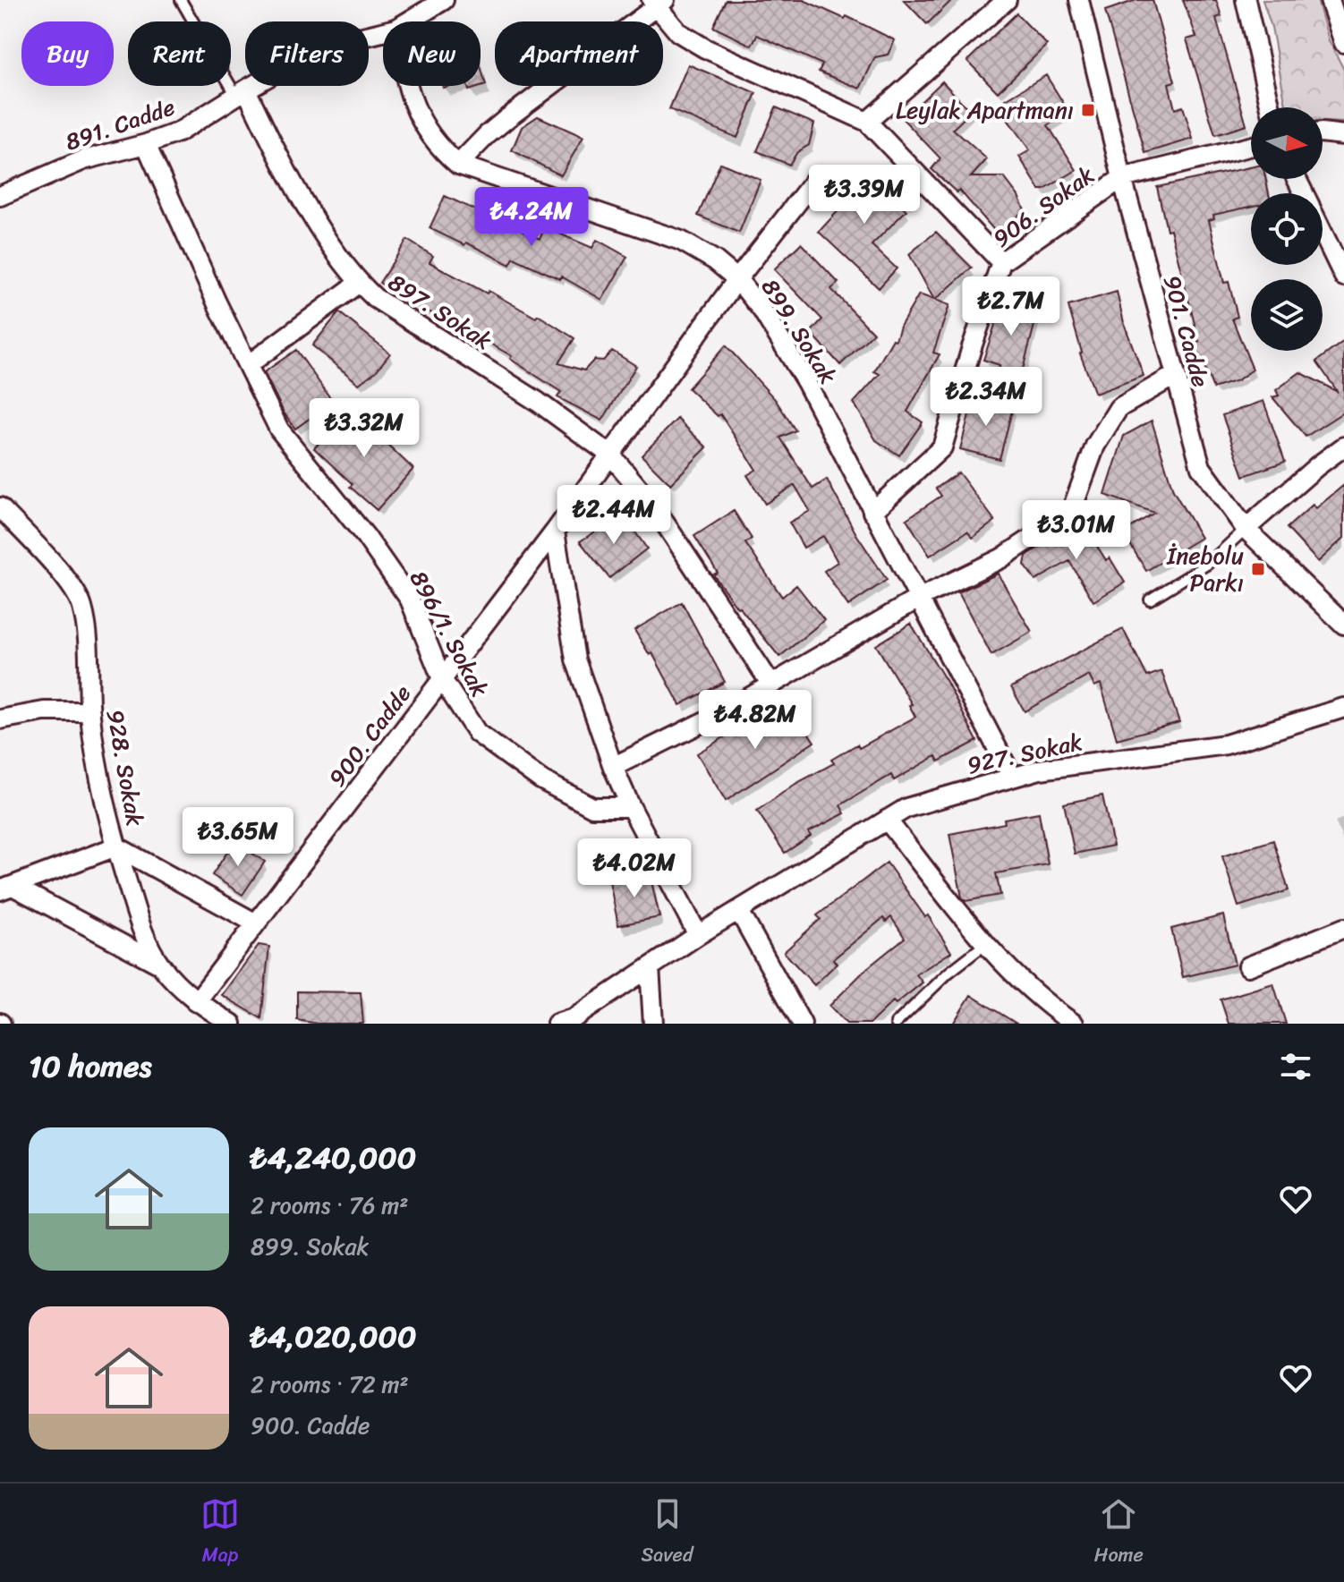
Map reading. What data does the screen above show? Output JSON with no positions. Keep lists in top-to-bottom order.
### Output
{
  "streets": {
    "street": [
      "891. Cadde",
      "906. Sokak",
      "897. Sokak",
      "899. Sokak",
      "901. Cadde",
      "896/1. Sokak",
      "900. Cadde",
      "927. Sokak",
      "928. Sokak"
    ]
  },
  "crossings": [
    ["891. Cadde", "897. Sokak"],
    ["891. Cadde", "896/1. Sokak"],
    ["906. Sokak", "899. Sokak"],
    ["906. Sokak", "901. Cadde"],
    ["897. Sokak", "900. Cadde"],
    ["899. Sokak", "900. Cadde"],
    ["899. Sokak", "927. Sokak"],
    ["896/1. Sokak", "900. Cadde"],
    ["900. Cadde", "928. Sokak"]
  ],
  "places": {
    "transit": ["Leylak Apartmanı", "İnebolu Parkı"]
  },
  "north": "right",
  "page": {
    "chip": [
      "Buy",
      "Rent",
      "Filters",
      "New",
      "Apartment"
    ],
    "price": [
      "₺3.39M",
      "₺4.24M",
      "₺2.7M",
      "₺2.34M",
      "₺3.32M",
      "₺2.44M",
      "₺3.01M",
      "₺4.82M",
      "₺3.65M",
      "₺4.02M"
    ],
    "heading": "10 homes",
    "list": [
      {
        "name": "₺4,240,000",
        "note": "2 rooms · 76 m² · 899. Sokak"
      },
      {
        "name": "₺4,020,000",
        "note": "2 rooms · 72 m² · 900. Cadde"
      }
    ],
    "tabs": ["Map", "Saved", "Home"]
  }
}
